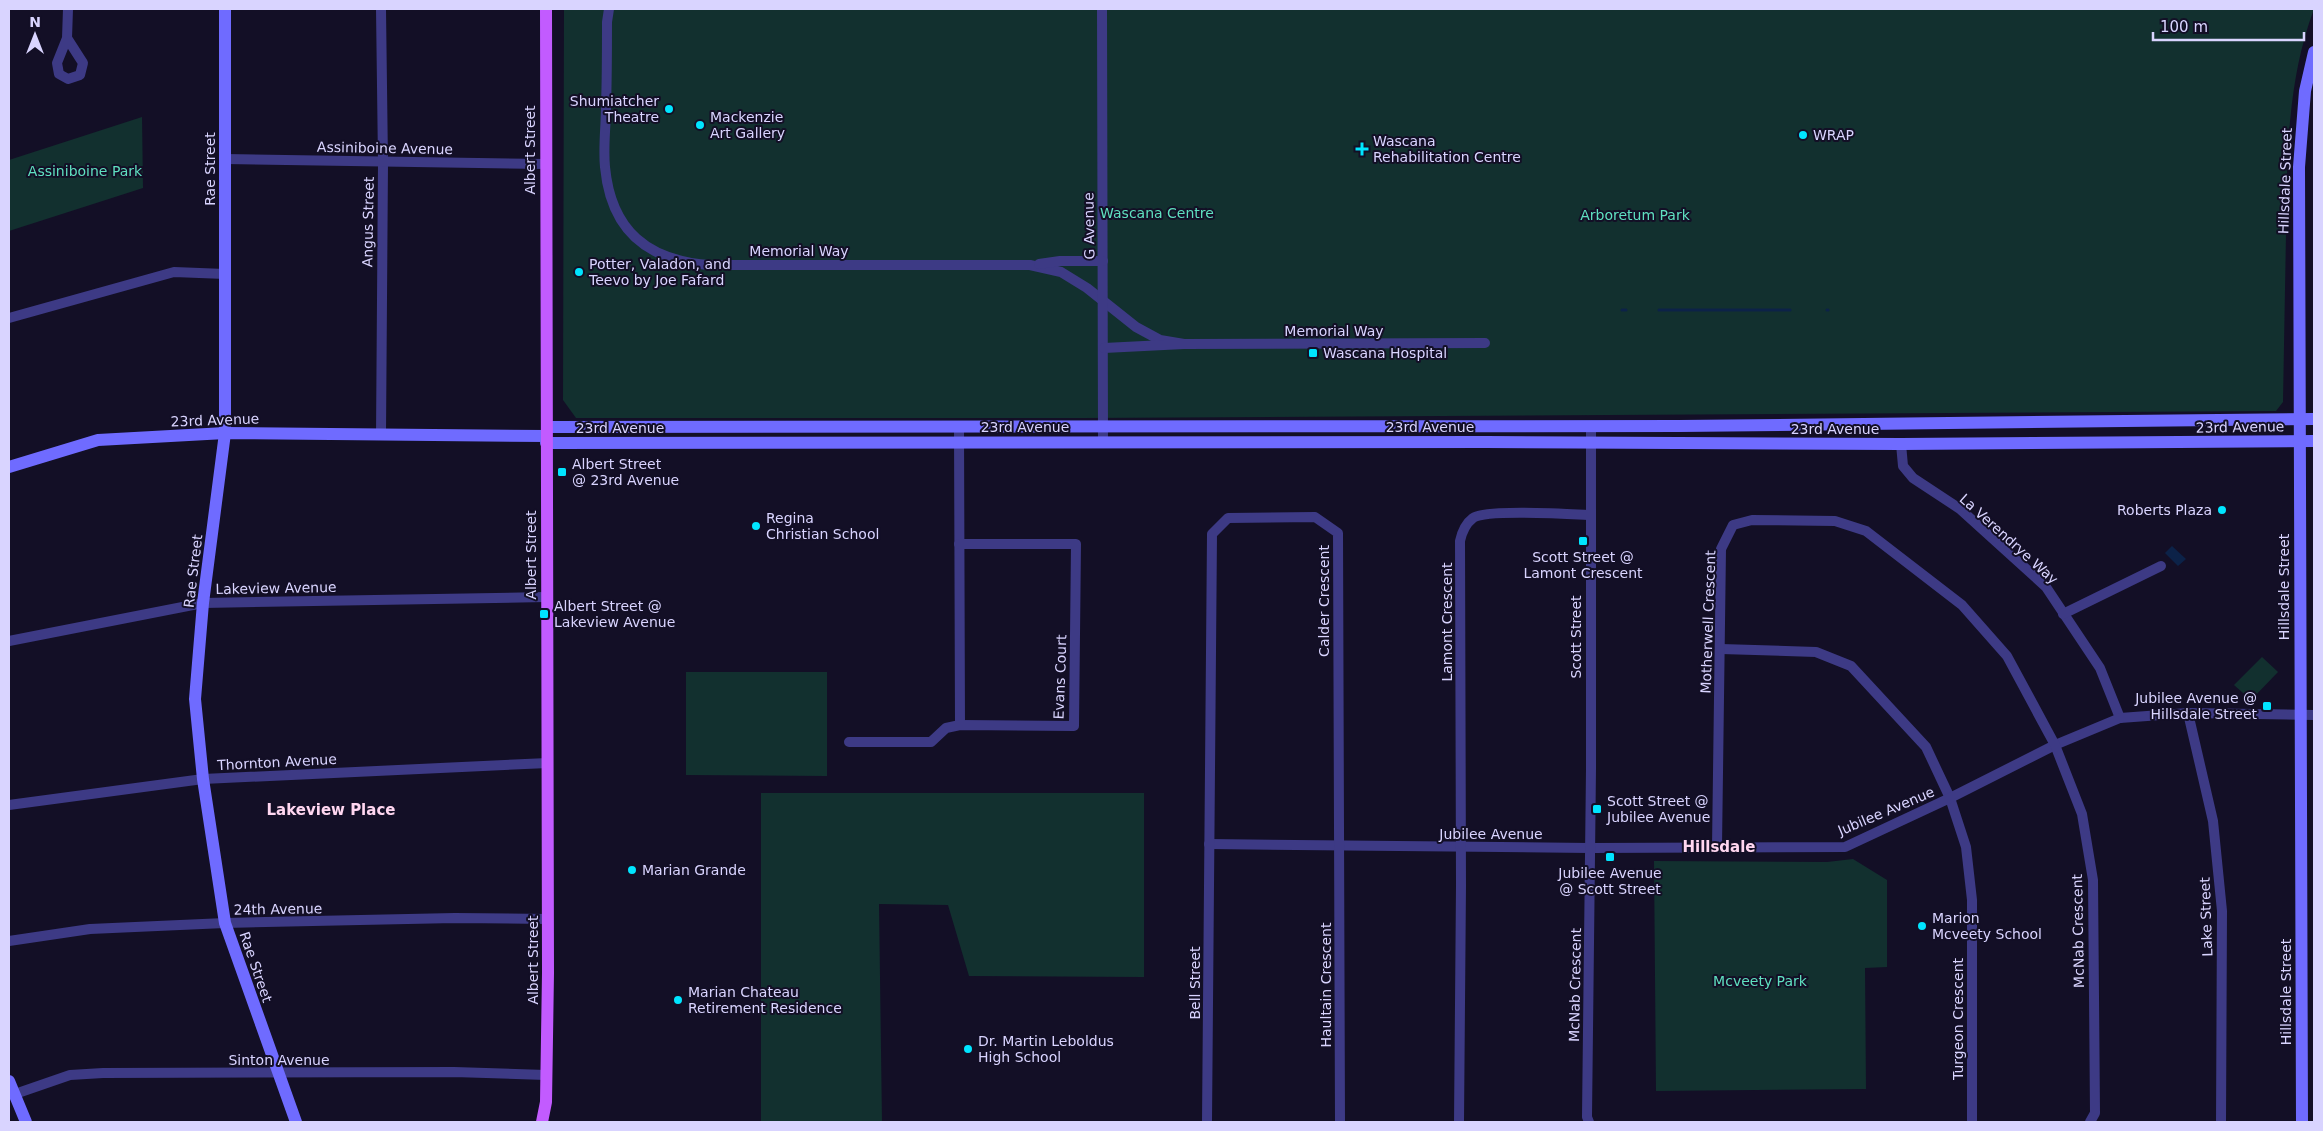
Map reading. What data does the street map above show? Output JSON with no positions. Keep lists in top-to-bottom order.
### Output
{
  "streets": {
    "main road": [
      "Albert Street",
      "Rae Street",
      "Hillsdale Street",
      "23rd Avenue"
    ],
    "street": [
      "Assiniboine Avenue",
      "Angus Street",
      "G Avenue",
      "Memorial Way",
      "La Verendrye Way",
      "Lakeview Avenue",
      "Calder Crescent",
      "Lamont Crescent",
      "Motherwell Crescent",
      "Scott Street",
      "Evans Court",
      "Thornton Avenue",
      "Jubilee Avenue",
      "24th Avenue",
      "Lake Street",
      "McNab Crescent",
      "Bell Street",
      "Haultain Crescent",
      "Turgeon Crescent",
      "Sinton Avenue"
    ]
  },
  "crossings": [
    ["Assiniboine Avenue", "Albert Street"],
    ["Assiniboine Avenue", "Rae Street"],
    ["Assiniboine Avenue", "Angus Street"],
    ["Albert Street", "23rd Avenue"],
    ["Albert Street", "Lakeview Avenue"],
    ["Albert Street", "Thornton Avenue"],
    ["Albert Street", "24th Avenue"],
    ["Albert Street", "Sinton Avenue"],
    ["Rae Street", "23rd Avenue"],
    ["Rae Street", "Lakeview Avenue"],
    ["Rae Street", "Thornton Avenue"],
    ["Rae Street", "24th Avenue"],
    ["Rae Street", "Sinton Avenue"],
    ["Hillsdale Street", "23rd Avenue"],
    ["Hillsdale Street", "Jubilee Avenue"],
    ["Angus Street", "23rd Avenue"],
    ["G Avenue", "Memorial Way"],
    ["G Avenue", "23rd Avenue"],
    ["23rd Avenue", "La Verendrye Way"],
    ["23rd Avenue", "Scott Street"],
    ["La Verendrye Way", "Jubilee Avenue"],
    ["Calder Crescent", "Jubilee Avenue"],
    ["Calder Crescent", "Bell Street"],
    ["Calder Crescent", "Haultain Crescent"],
    ["Lamont Crescent", "Scott Street"],
    ["Lamont Crescent", "Jubilee Avenue"],
    ["Motherwell Crescent", "Jubilee Avenue"],
    ["Motherwell Crescent", "McNab Crescent"],
    ["Motherwell Crescent", "Turgeon Crescent"],
    ["Scott Street", "Jubilee Avenue"],
    ["Scott Street", "McNab Crescent"],
    ["Jubilee Avenue", "Lake Street"],
    ["Jubilee Avenue", "McNab Crescent"],
    ["Jubilee Avenue", "Bell Street"],
    ["Jubilee Avenue", "Haultain Crescent"],
    ["Jubilee Avenue", "Turgeon Crescent"]
  ],
  "districts": ["Lakeview Place", "Hillsdale"],
  "parks": [
    "Assiniboine Park",
    "Wascana Centre",
    "Arboretum Park",
    "Mcveety Park"
  ],
  "places": {
    "other": [
      "Shumiatcher Theatre",
      "Mackenzie Art Gallery",
      "WRAP",
      "Potter, Valadon, and Teevo by Joe Fafard",
      "Roberts Plaza",
      "Regina Christian School",
      "Marian Grande",
      "Marion Mcveety School",
      "Marian Chateau Retirement Residence",
      "Dr. Martin Leboldus High School"
    ],
    "health": ["Wascana Rehabilitation Centre"],
    "transit": [
      "Wascana Hospital",
      "Albert Street @ 23rd Avenue",
      "Scott Street @ Lamont Crescent",
      "Albert Street @ Lakeview Avenue",
      "Jubilee Avenue @ Hillsdale Street",
      "Scott Street @ Jubilee Avenue",
      "Jubilee Avenue @ Scott Street"
    ]
  },
  "scale_bar": "100 m",
  "north": "top"
}
